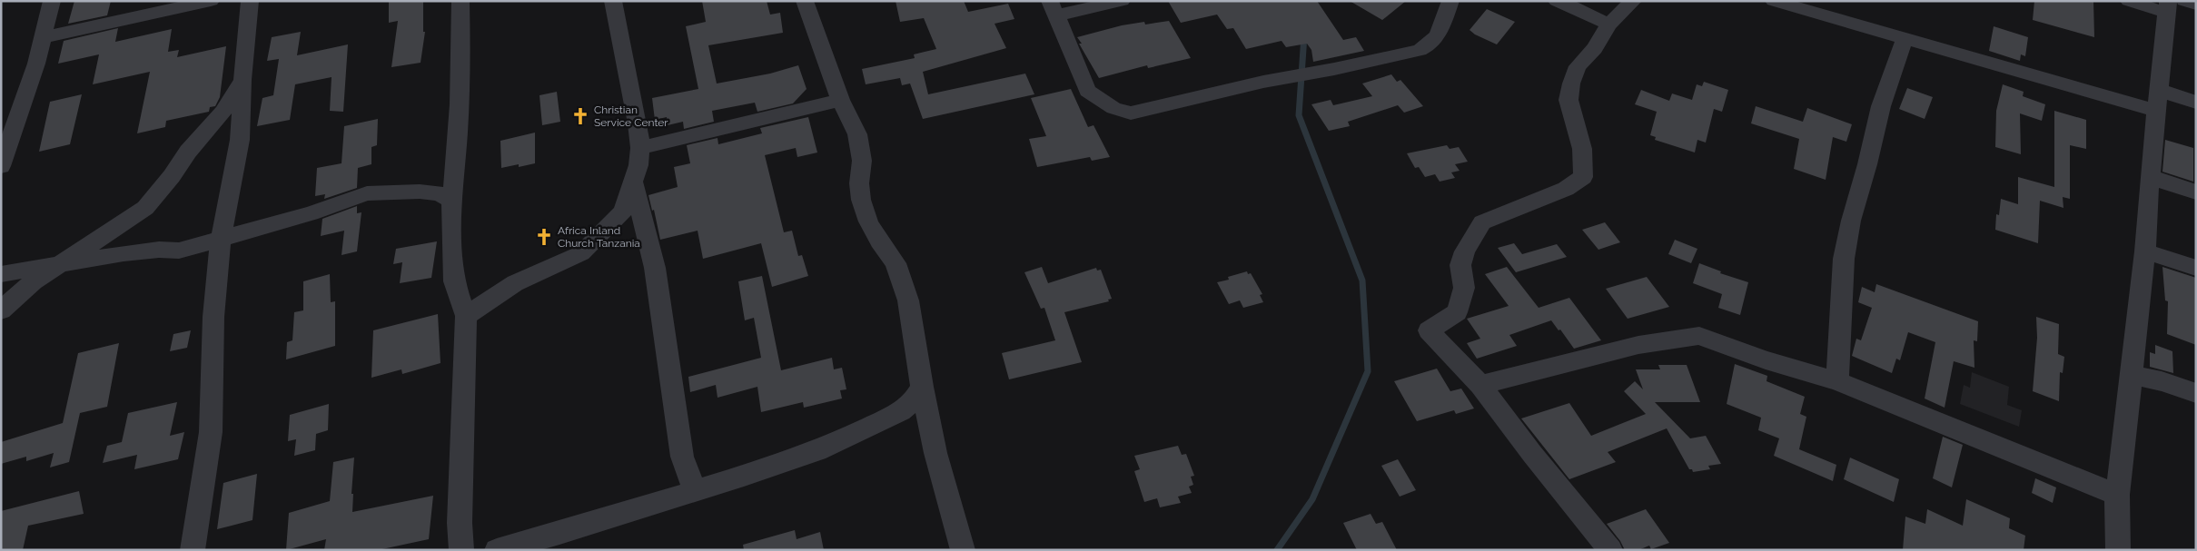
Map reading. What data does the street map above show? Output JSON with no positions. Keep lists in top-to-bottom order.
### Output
{
  "places": {
    "church": ["Christian Service Center", "Africa Inland Church Tanzania"]
  }
}
